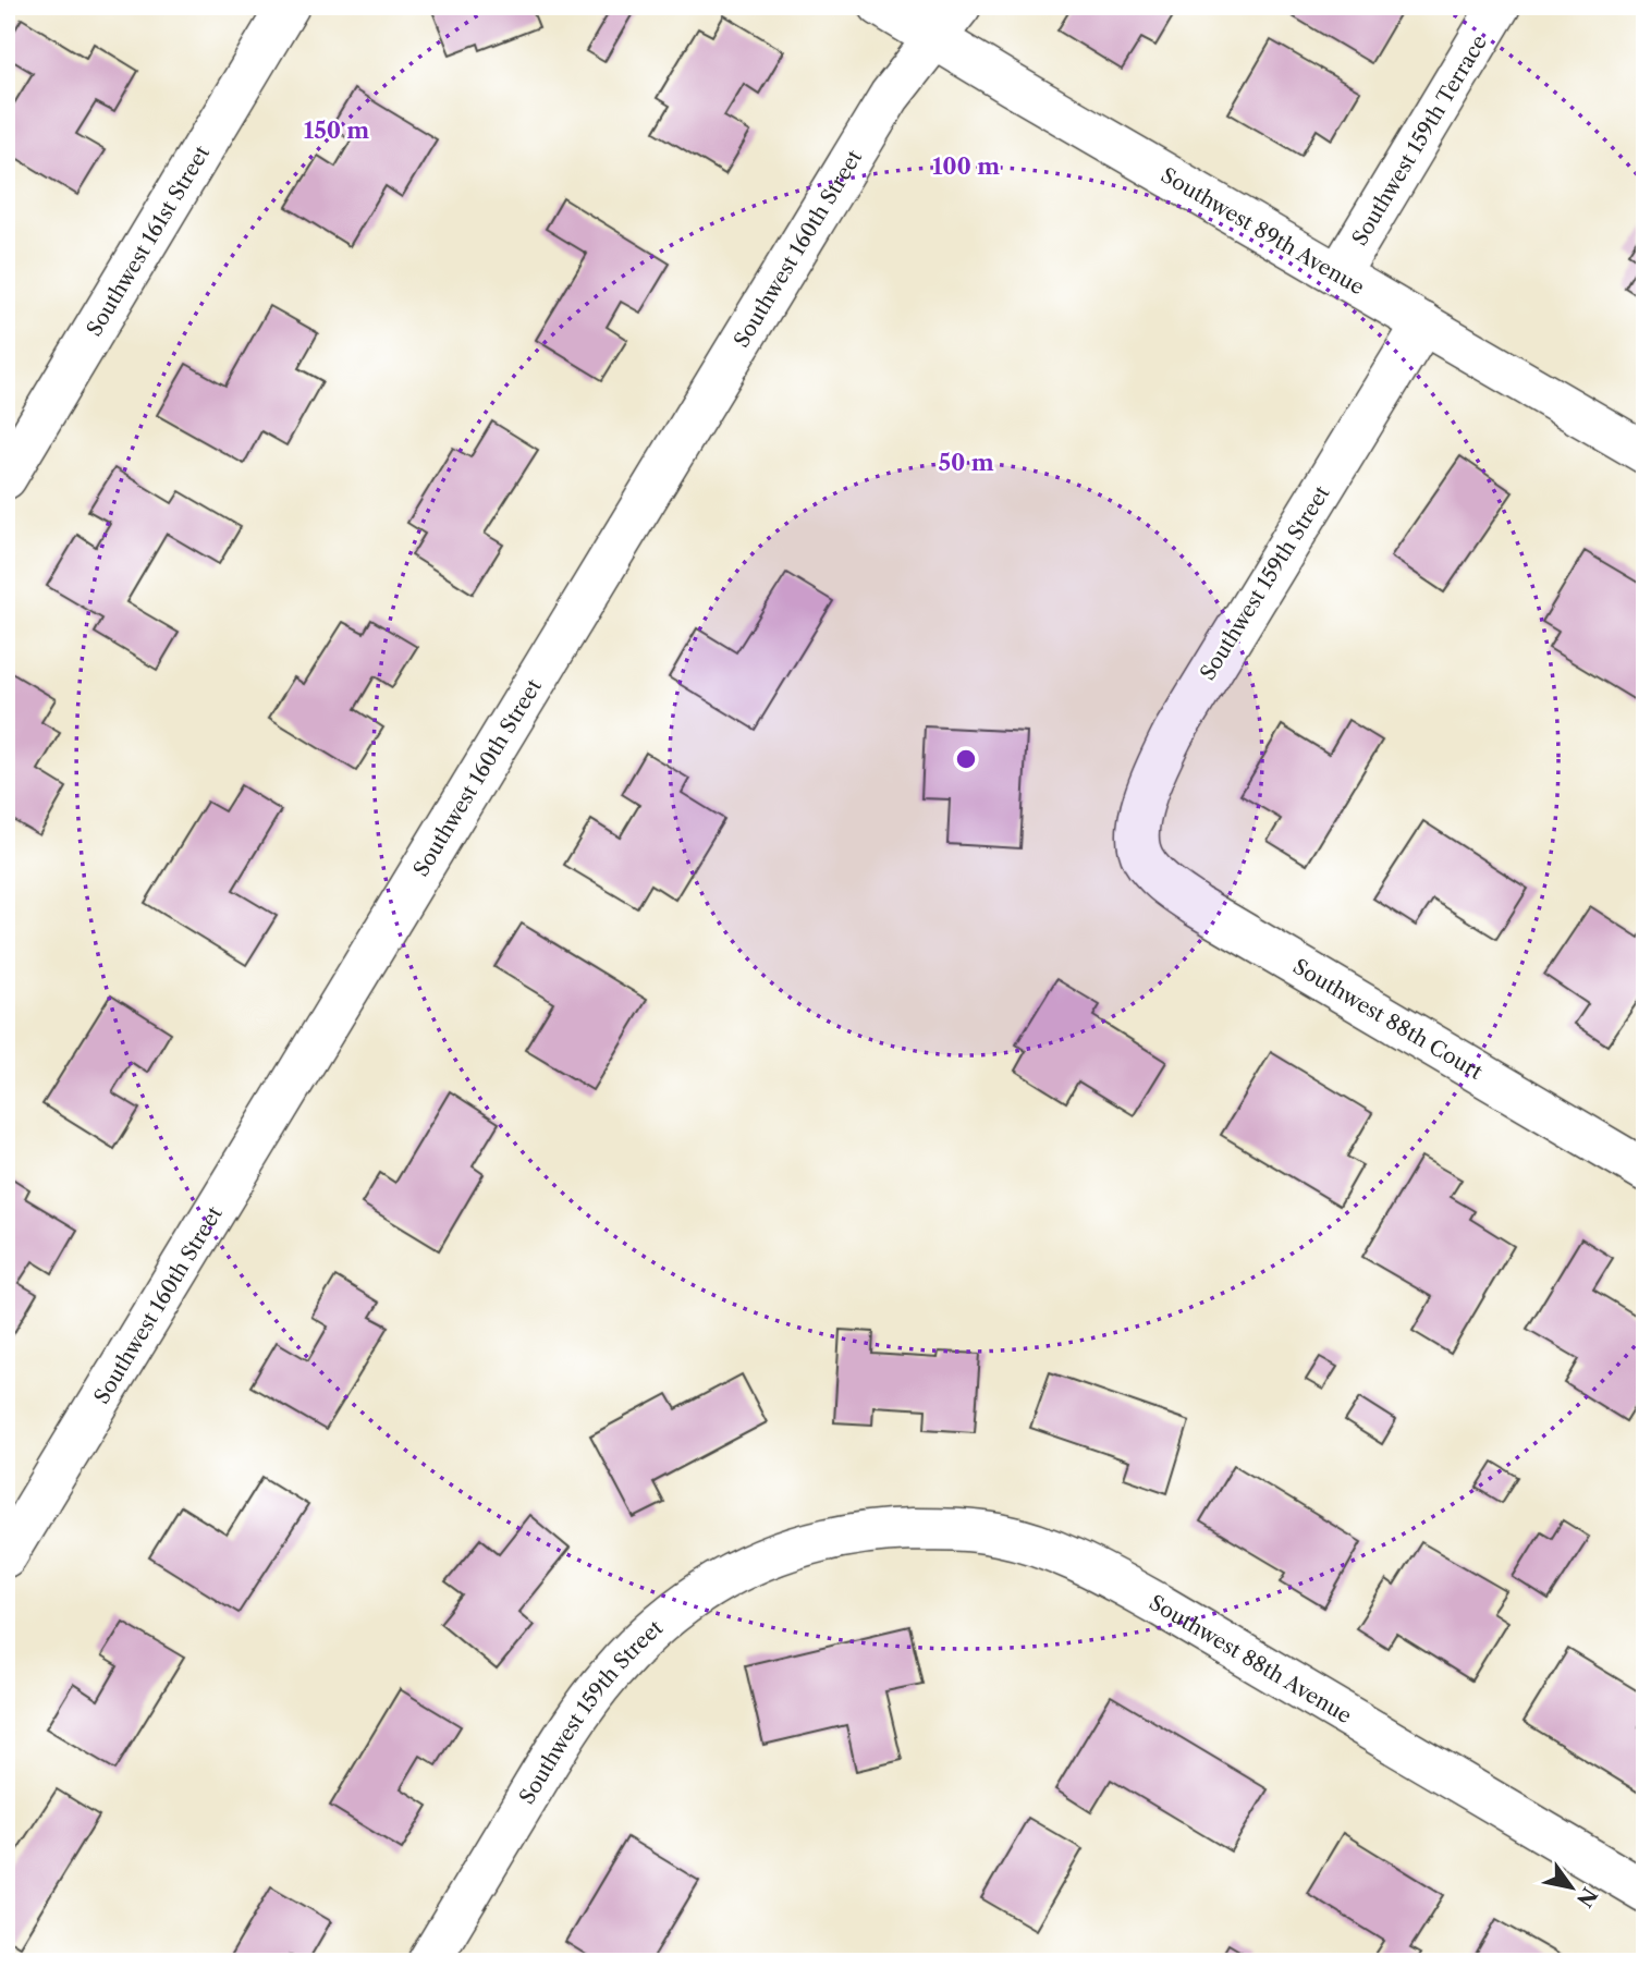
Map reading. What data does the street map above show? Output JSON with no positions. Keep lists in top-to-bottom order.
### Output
{
  "streets": {
    "street": [
      "Southwest 159th Terrace",
      "Southwest 89th Avenue",
      "Southwest 161st Street",
      "Southwest 160th Street",
      "Southwest 159th Street",
      "Southwest 88th Court",
      "Southwest 88th Avenue"
    ]
  },
  "crossings": [
    ["Southwest 159th Terrace", "Southwest 89th Avenue"],
    ["Southwest 89th Avenue", "Southwest 160th Street"],
    ["Southwest 89th Avenue", "Southwest 159th Street"],
    ["Southwest 159th Street", "Southwest 88th Court"],
    ["Southwest 159th Street", "Southwest 88th Avenue"]
  ],
  "north": "bottom right",
  "rings": ["150 m", "100 m", "50 m"]
}
